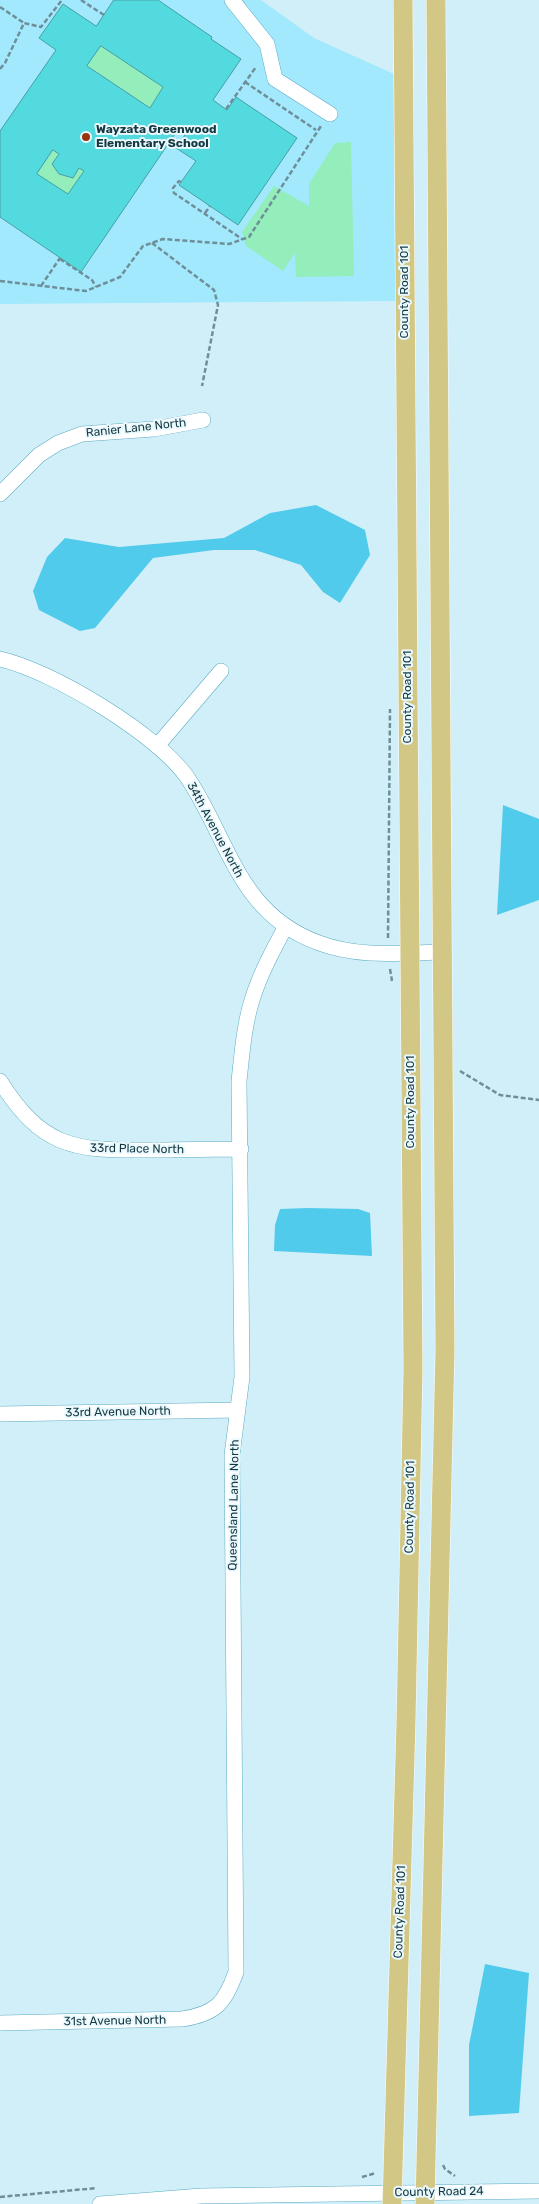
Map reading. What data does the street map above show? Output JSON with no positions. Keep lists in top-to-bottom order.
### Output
{
  "streets": {
    "main road": ["County Road 101"],
    "street": [
      "Ranier Lane North",
      "34th Avenue North",
      "33rd Place North",
      "33rd Avenue North",
      "Queensland Lane North",
      "31st Avenue North",
      "County Road 24"
    ]
  },
  "crossings": [
    ["County Road 101", "34th Avenue North"],
    ["County Road 101", "County Road 24"],
    ["34th Avenue North", "Queensland Lane North"],
    ["33rd Place North", "Queensland Lane North"],
    ["33rd Avenue North", "Queensland Lane North"],
    ["Queensland Lane North", "31st Avenue North"]
  ],
  "places": ["Wayzata Greenwood Elementary School"]
}
